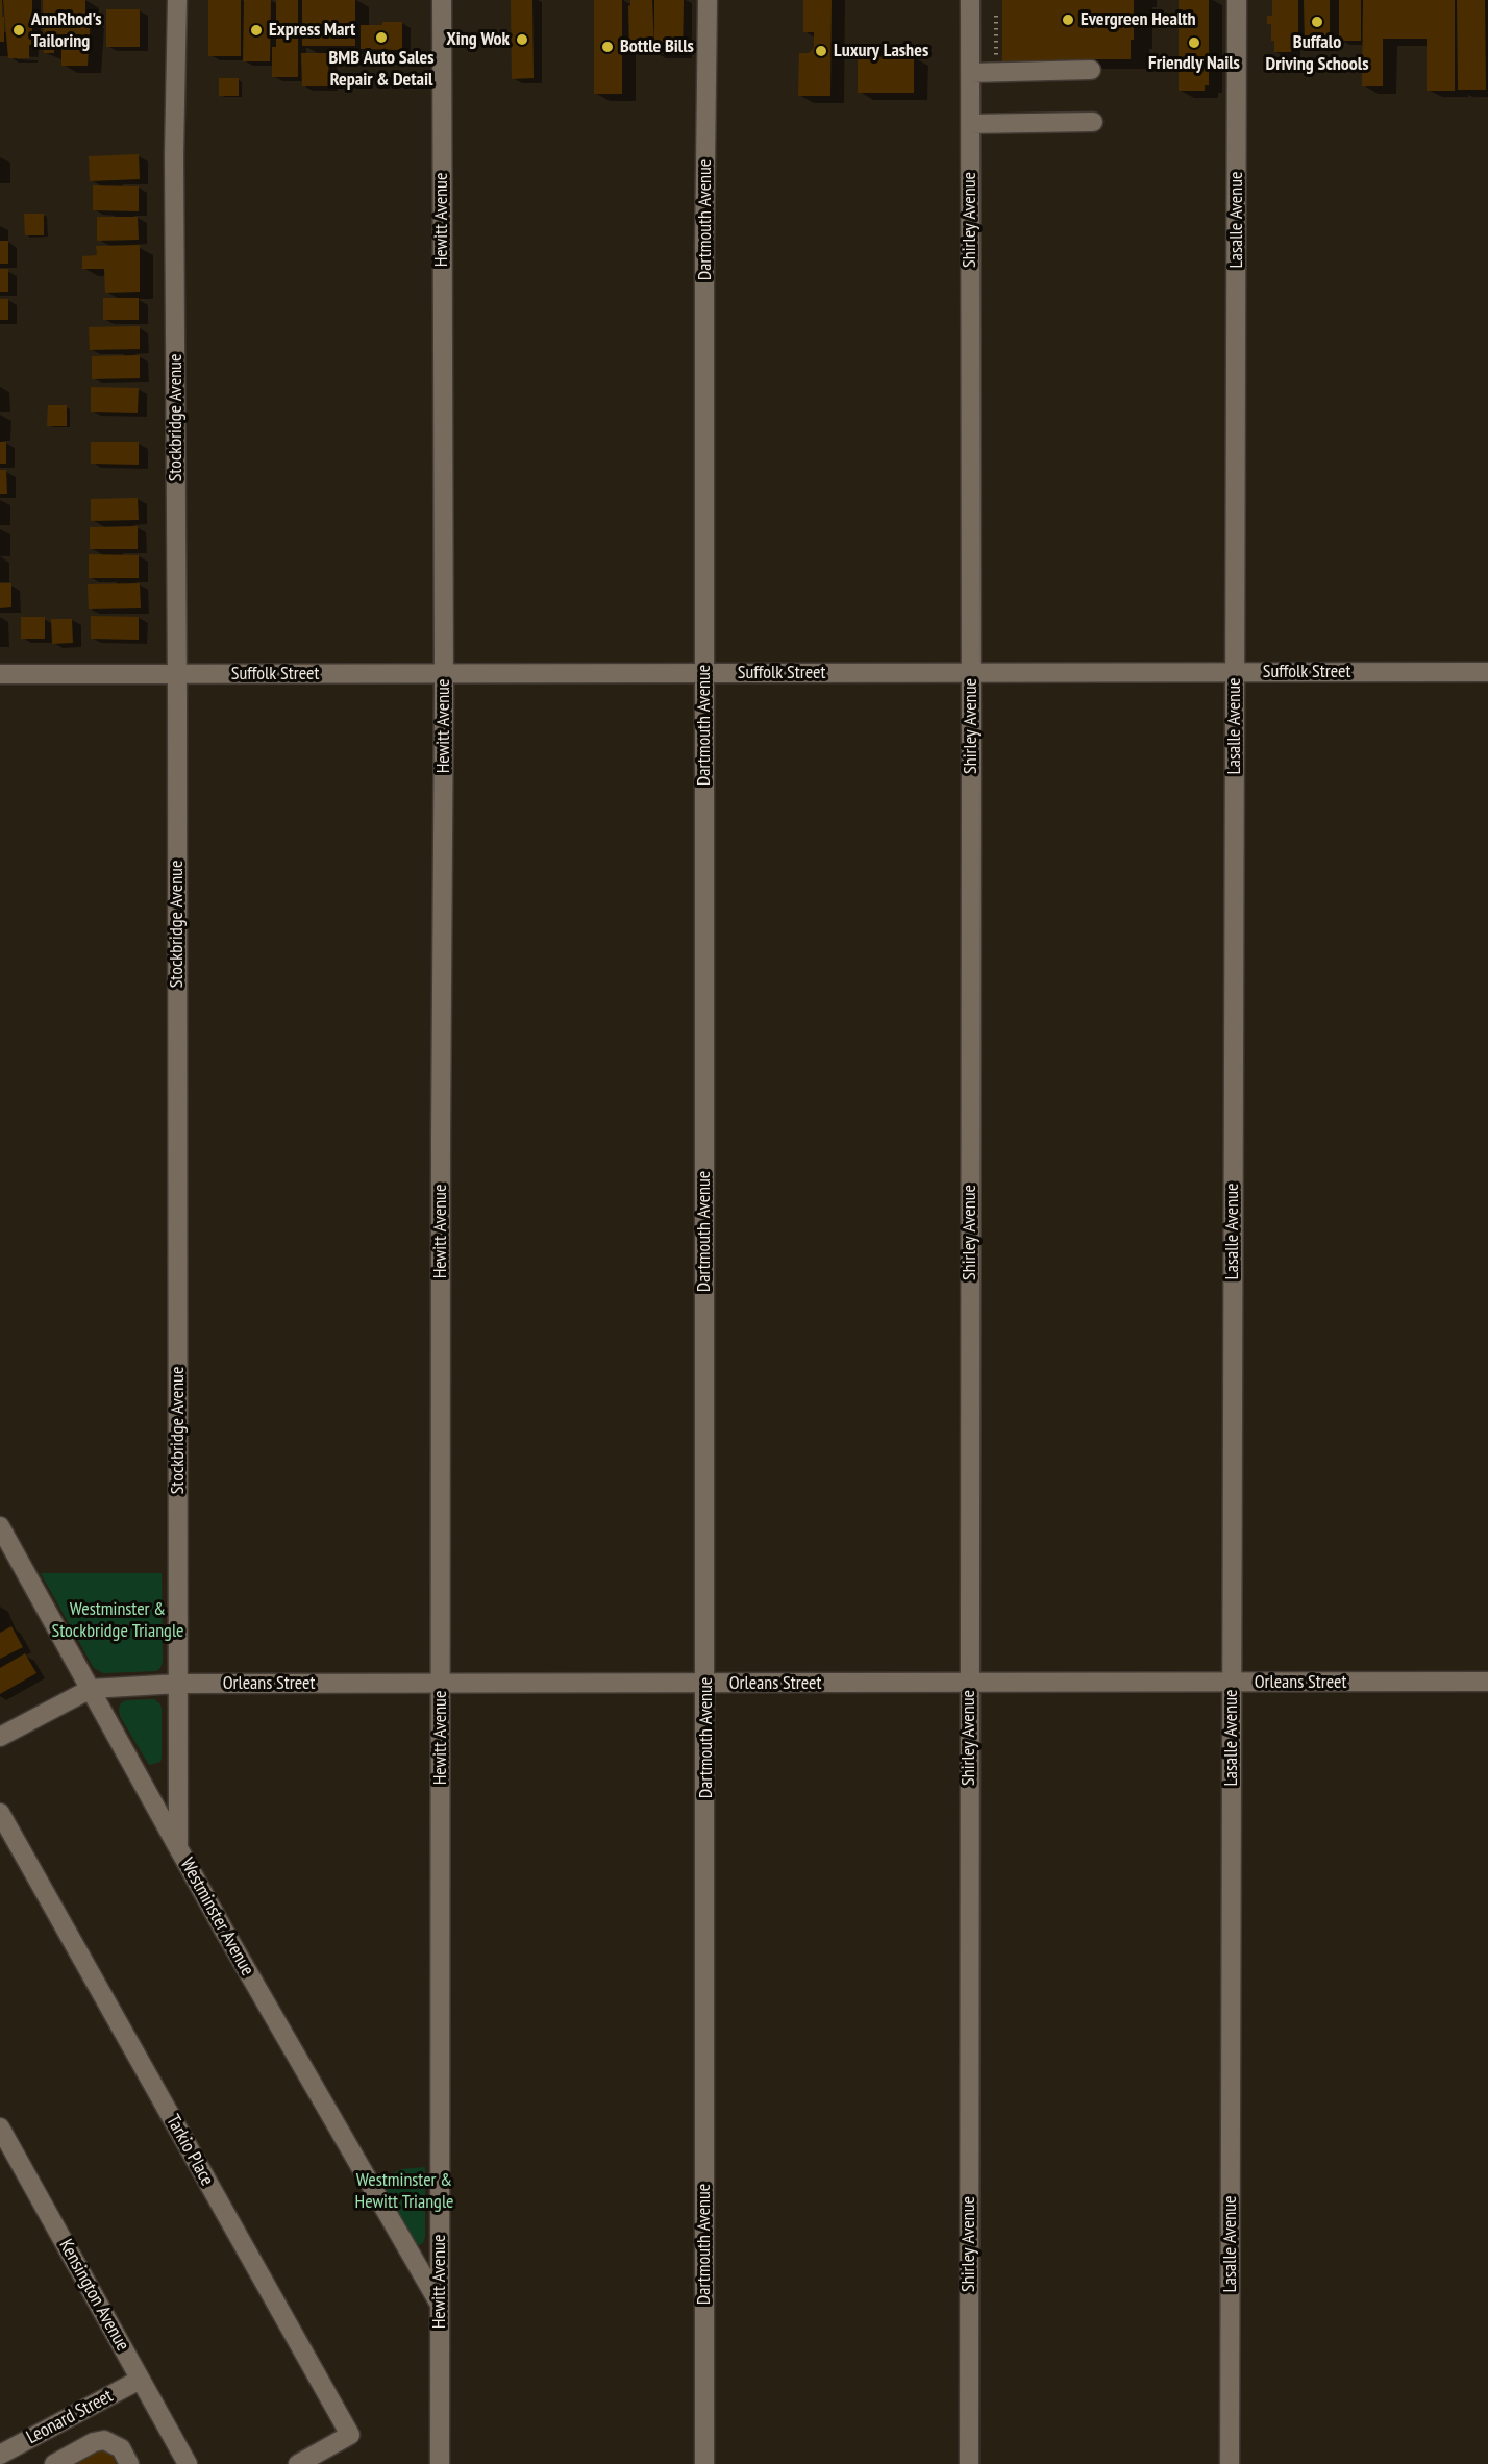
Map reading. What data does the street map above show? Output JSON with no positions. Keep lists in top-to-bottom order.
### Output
{
  "streets": {
    "street": [
      "Hewitt Avenue",
      "Dartmouth Avenue",
      "Shirley Avenue",
      "Lasalle Avenue",
      "Stockbridge Avenue",
      "Suffolk Street",
      "Orleans Street",
      "Westminster Avenue",
      "Tarkio Place",
      "Kensington Avenue",
      "Leonard Street"
    ]
  },
  "crossings": [
    ["Hewitt Avenue", "Suffolk Street"],
    ["Hewitt Avenue", "Orleans Street"],
    ["Hewitt Avenue", "Westminster Avenue"],
    ["Dartmouth Avenue", "Suffolk Street"],
    ["Dartmouth Avenue", "Orleans Street"],
    ["Shirley Avenue", "Suffolk Street"],
    ["Shirley Avenue", "Orleans Street"],
    ["Lasalle Avenue", "Suffolk Street"],
    ["Lasalle Avenue", "Orleans Street"],
    ["Stockbridge Avenue", "Suffolk Street"],
    ["Stockbridge Avenue", "Orleans Street"],
    ["Stockbridge Avenue", "Westminster Avenue"],
    ["Orleans Street", "Westminster Avenue"],
    ["Kensington Avenue", "Leonard Street"]
  ],
  "parks": ["Westminster & Stockbridge Triangle", "Westminster & Hewitt Triangle"],
  "places": [
    "Evergreen Health",
    "Buffalo Driving Schools",
    "AnnRhod's Tailoring",
    "Express Mart",
    "BMB Auto Sales Repair & Detail",
    "Xing Wok",
    "Friendly Nails",
    "Bottle Bills",
    "Luxury Lashes"
  ]
}
